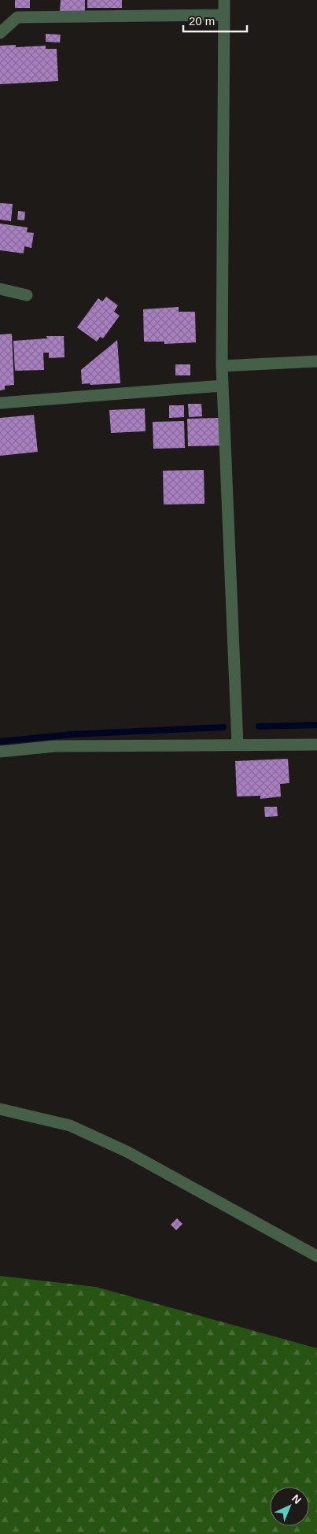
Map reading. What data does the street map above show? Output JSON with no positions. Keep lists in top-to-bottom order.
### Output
{
  "scale_bar": "20 m",
  "north": "top right"
}
